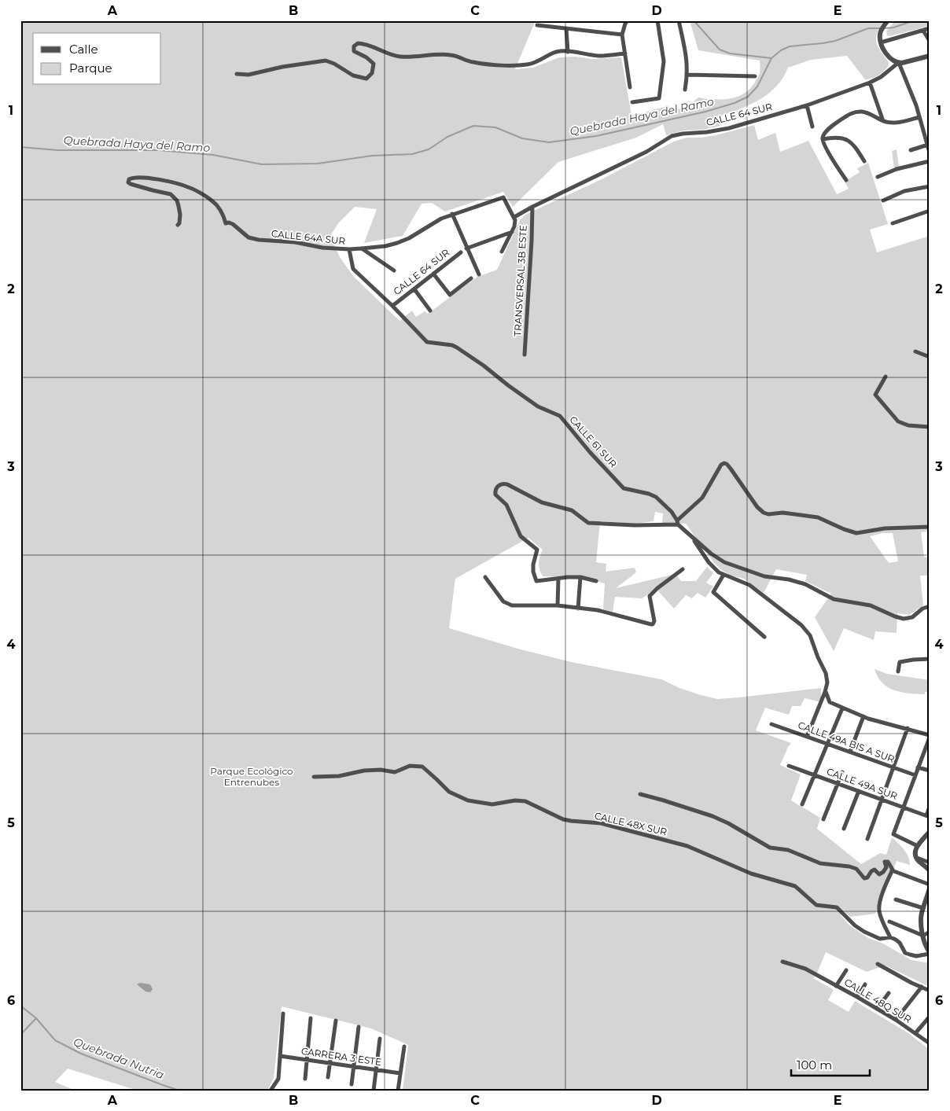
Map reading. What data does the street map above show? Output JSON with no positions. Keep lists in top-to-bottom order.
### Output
{
  "streets": {
    "street": [
      "CALLE 64 SUR",
      "CALLE 64A SUR",
      "TRANSVERSAL 3B ESTE",
      "CALLE 61 SUR",
      "CALLE 49A BIS A SUR",
      "CALLE 49A SUR",
      "CALLE 48X SUR",
      "CALLE 48Q SUR",
      "CARRERA 3 ESTE"
    ]
  },
  "crossings": [
    ["CALLE 64 SUR", "CALLE 64A SUR"],
    ["CALLE 64 SUR", "TRANSVERSAL 3B ESTE"],
    ["CALLE 64 SUR", "CALLE 61 SUR"]
  ],
  "water": ["Quebrada Haya del Ramo", "Quebrada Nutria"],
  "parks": ["Parque Ecológico Entrenubes"],
  "legend": ["Calle", "Parque"],
  "scale_bar": "100 m",
  "grid": {
    "columns": [
      "A",
      "B",
      "C",
      "D",
      "E"
    ],
    "rows": [
      "1",
      "2",
      "3",
      "4",
      "5",
      "6"
    ]
  }
}
